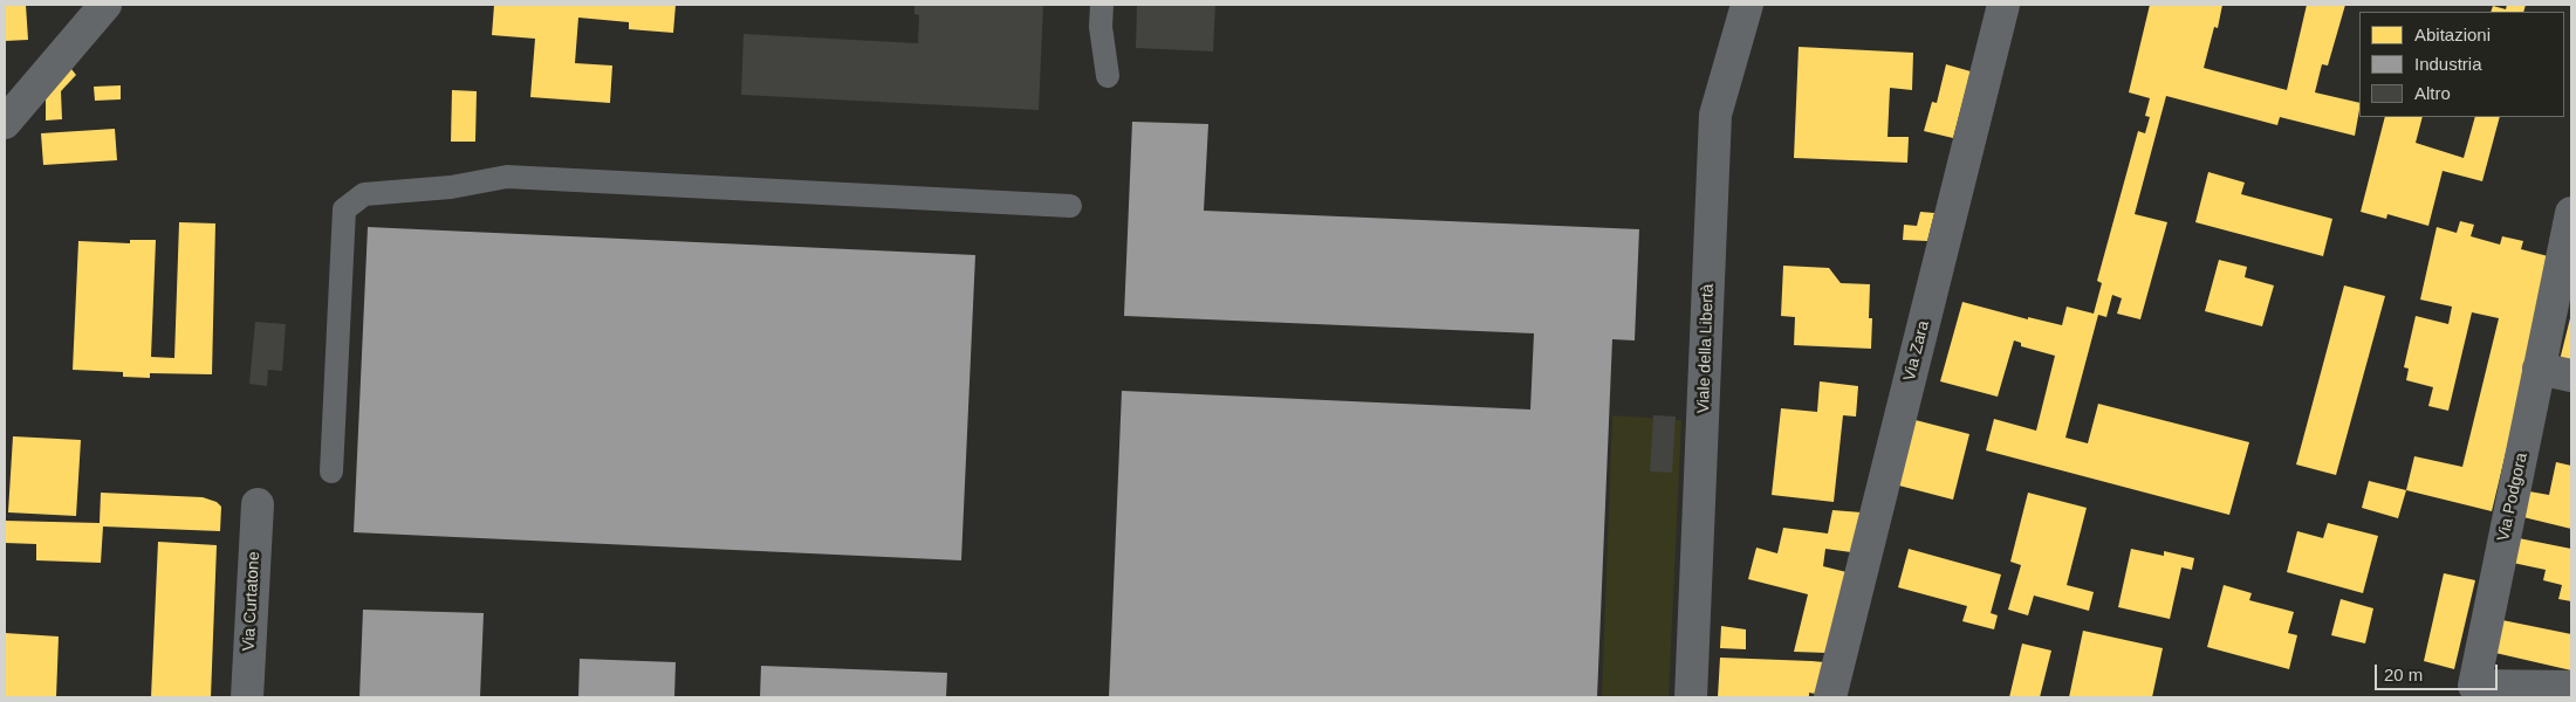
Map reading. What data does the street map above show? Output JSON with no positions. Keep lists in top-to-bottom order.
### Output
{
  "streets": {
    "street": [
      "Viale della Libertà",
      "Via Zara",
      "Via Podgora",
      "Via Curtatone"
    ]
  },
  "legend": ["Abitazioni", "Industria", "Altro"],
  "scale_bar": "20 m"
}
